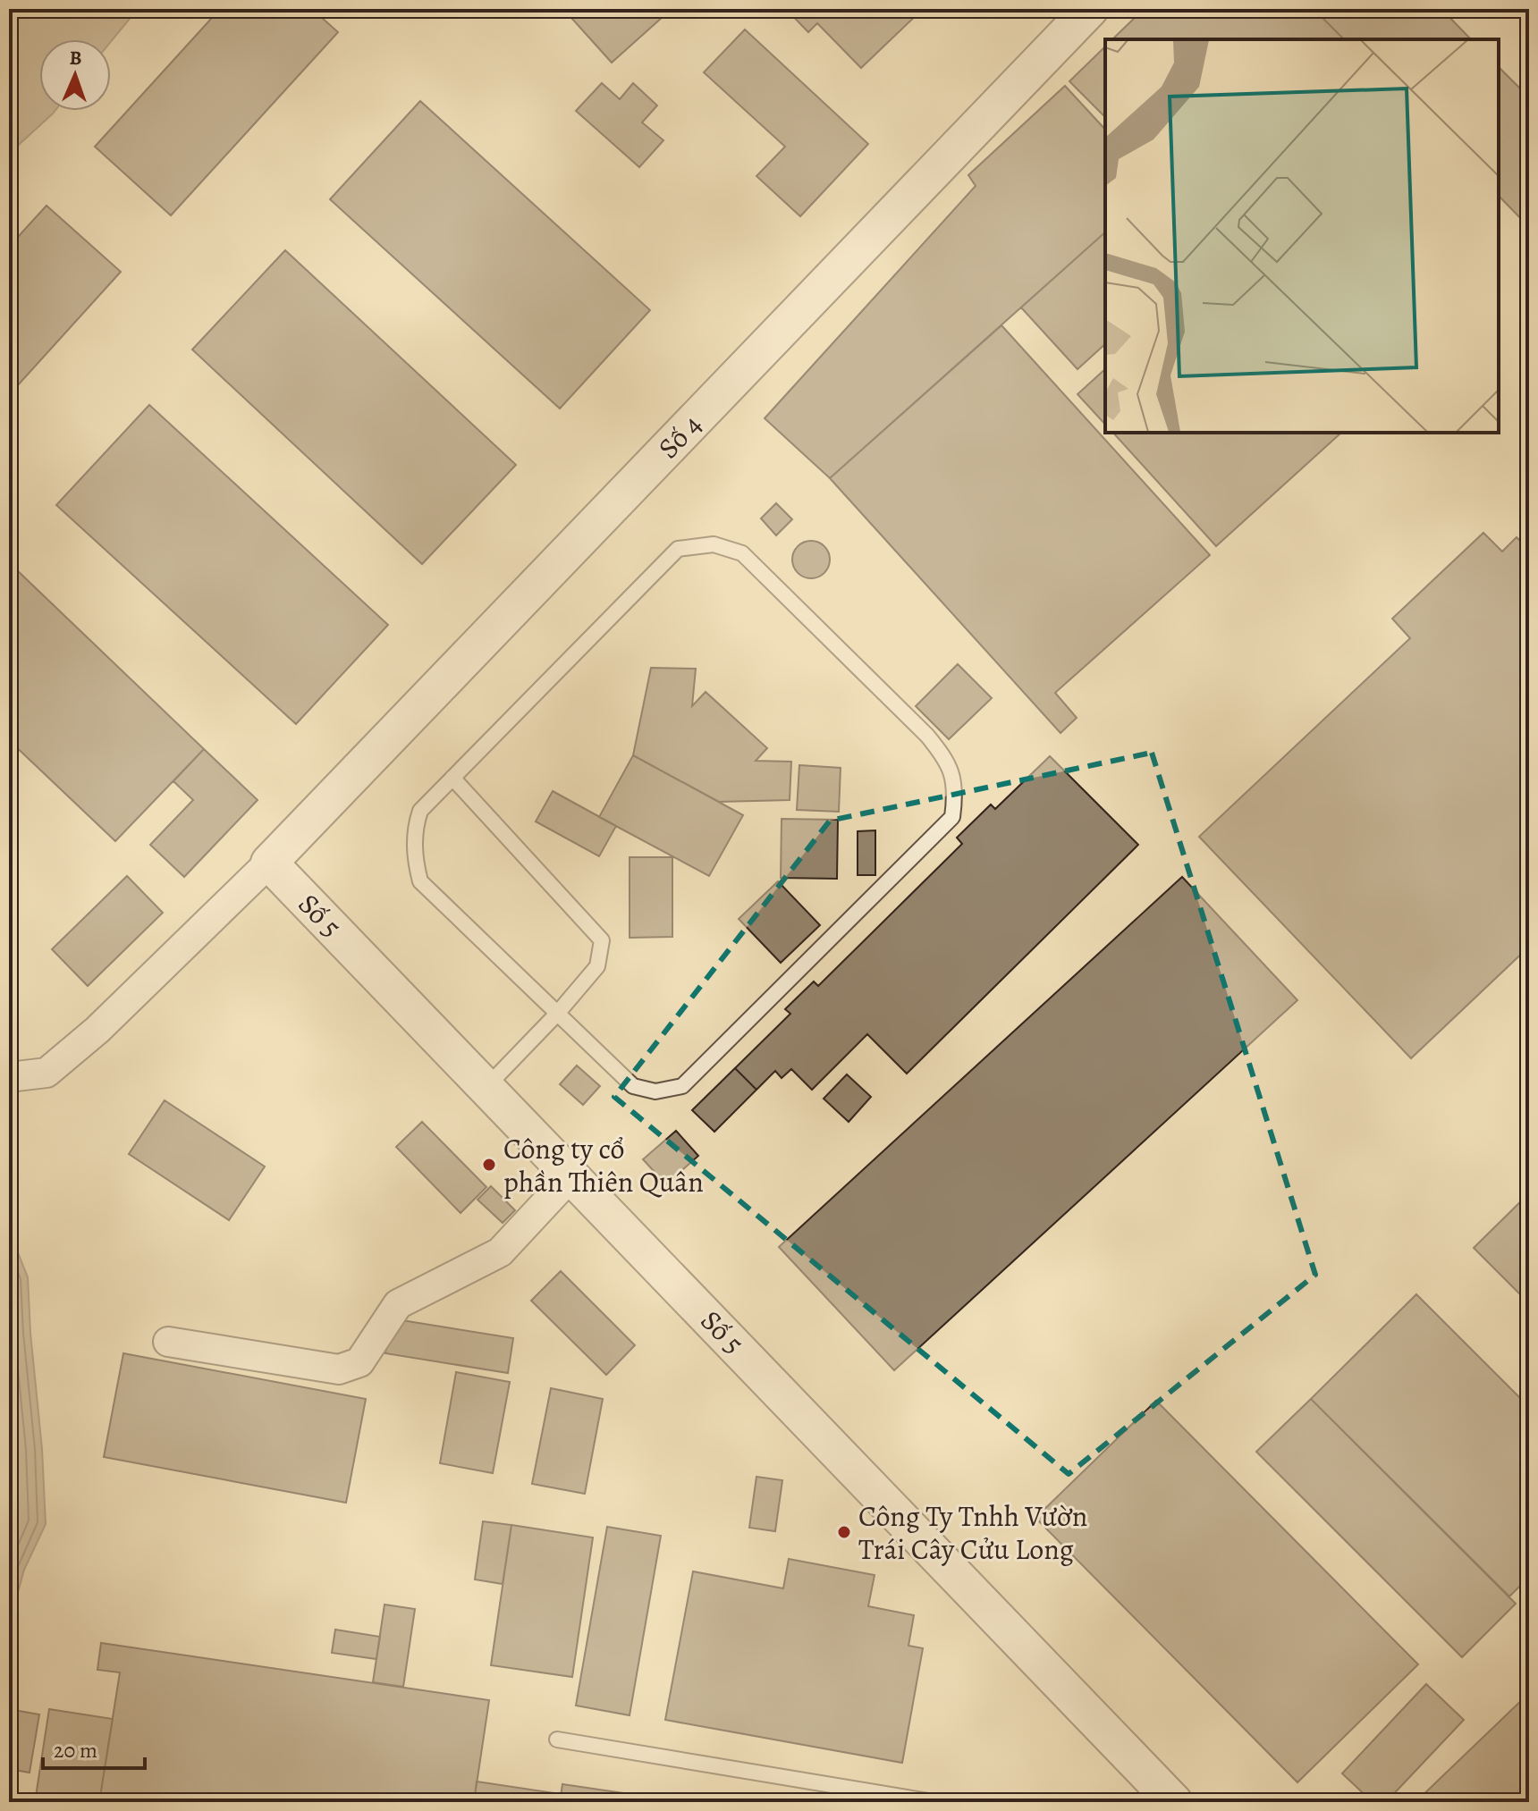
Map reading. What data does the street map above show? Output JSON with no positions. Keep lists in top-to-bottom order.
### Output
{
  "streets": {
    "street": ["Số 4", "Số 5"]
  },
  "crossings": [
    ["Số 4", "Số 5"]
  ],
  "places": ["Công ty cổ phần Thiên Quân", "Công Ty Tnhh Vườn Trái Cây Cửu Long"],
  "scale_bar": "20 m",
  "north": "top"
}
